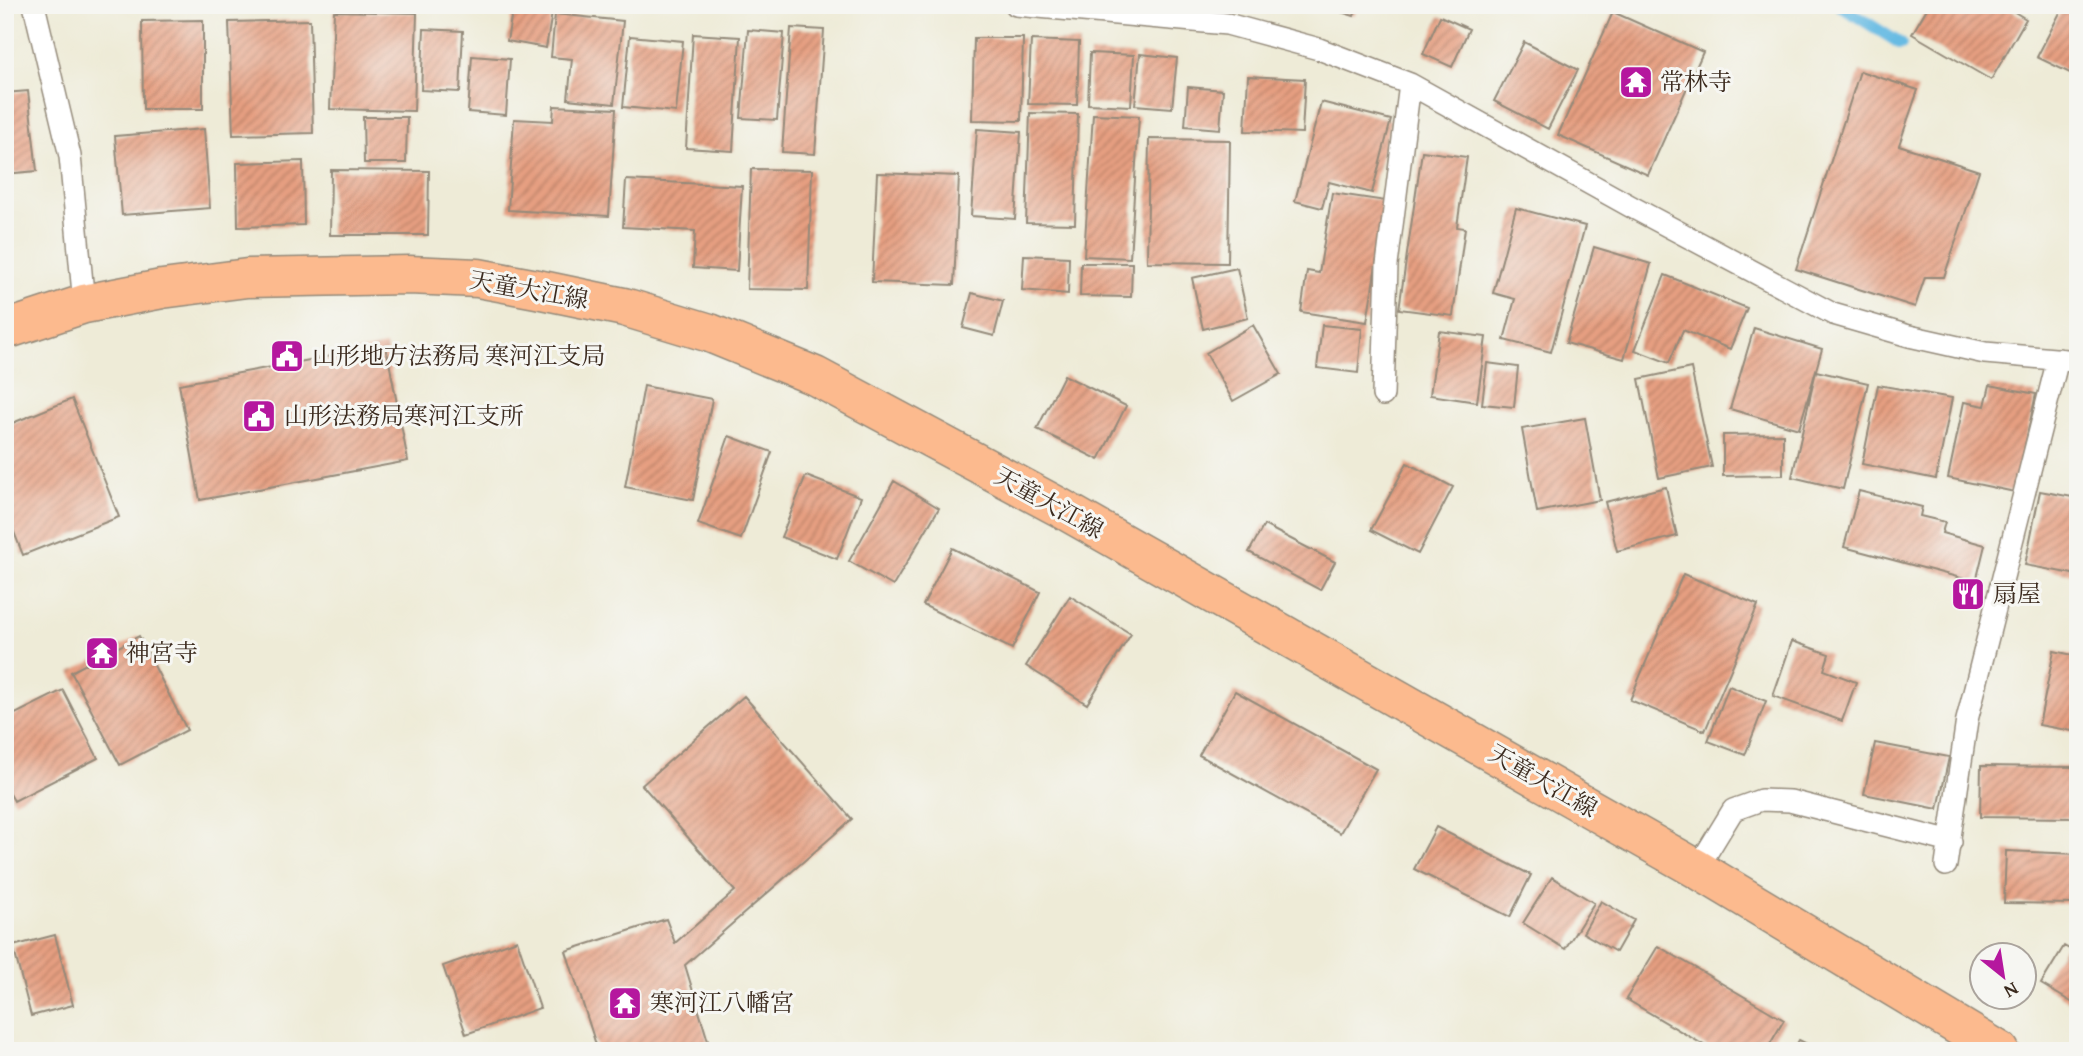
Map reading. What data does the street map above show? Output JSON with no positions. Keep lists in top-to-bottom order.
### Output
{
  "streets": {
    "main road": ["天童大江線"]
  },
  "places": {
    "temple": ["常林寺", "神宮寺", "寒河江八幡宮"],
    "public building": ["山形地方法務局 寒河江支局", "山形法務局寒河江支所"],
    "restaurant": ["扇屋"]
  },
  "north": "bottom right"
}
